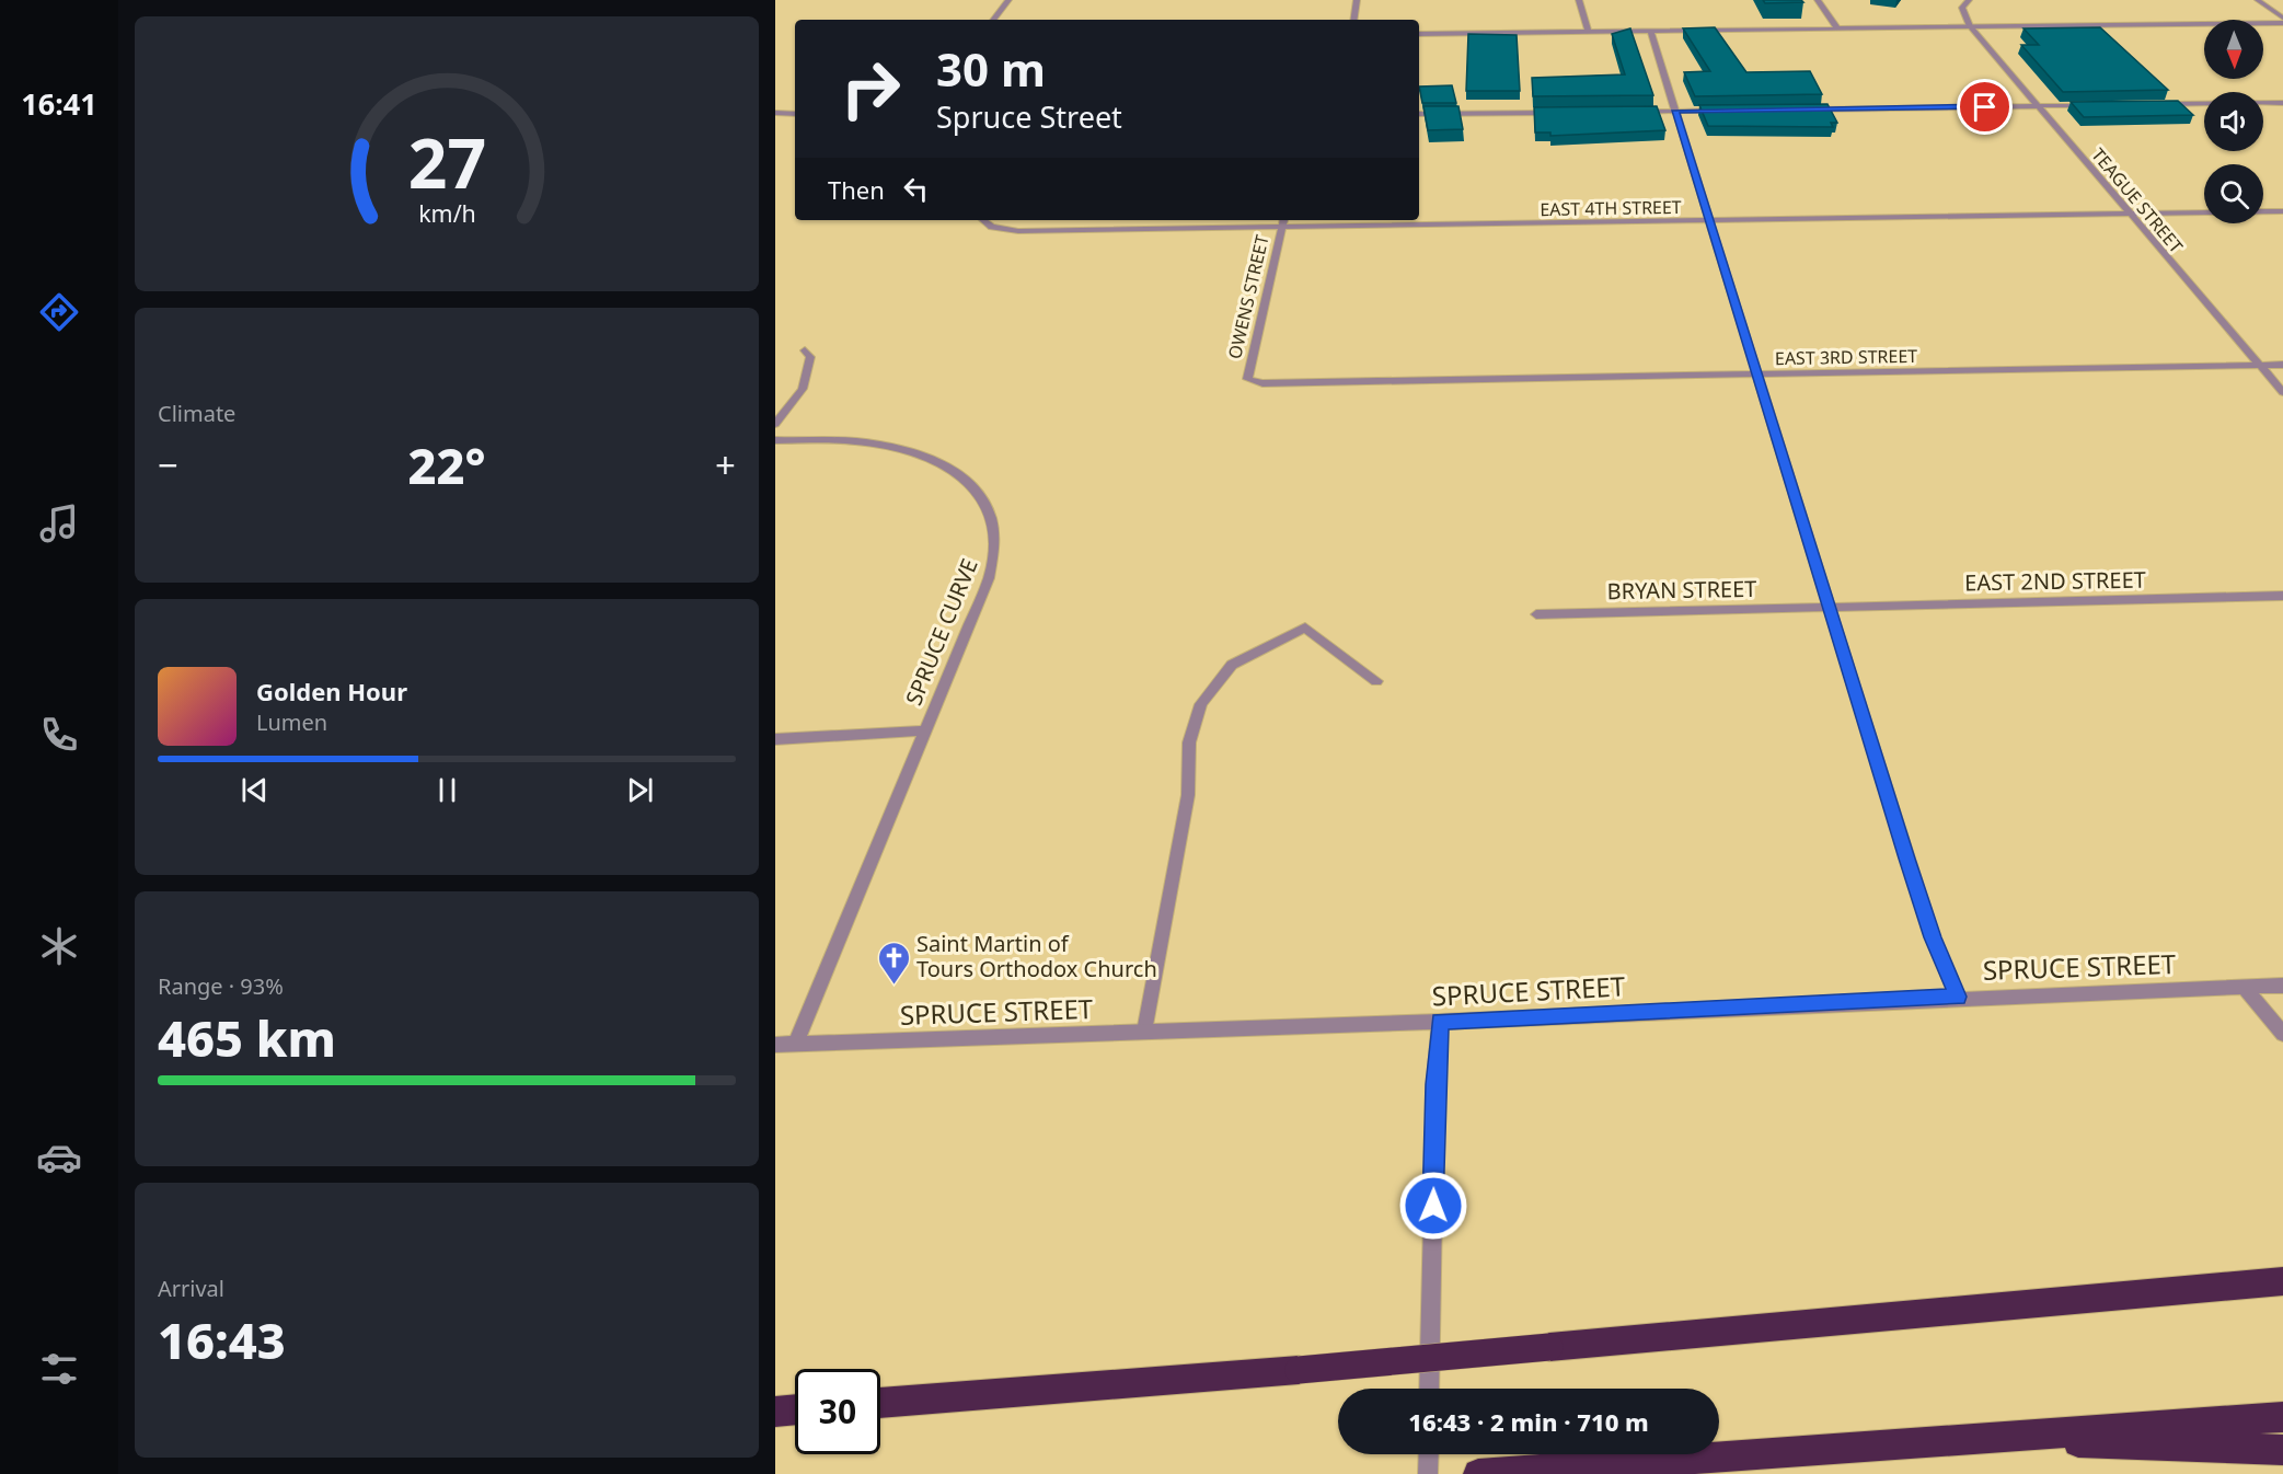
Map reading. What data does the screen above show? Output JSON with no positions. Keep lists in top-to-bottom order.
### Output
{
  "streets": {
    "street": [
      "TEAGUE STREET",
      "EAST 4TH STREET",
      "OWENS STREET",
      "EAST 3RD STREET",
      "EAST 2ND STREET",
      "BRYAN STREET",
      "SPRUCE CURVE",
      "SPRUCE STREET"
    ]
  },
  "crossings": [
    ["TEAGUE STREET", "EAST 4TH STREET"],
    ["TEAGUE STREET", "EAST 3RD STREET"],
    ["EAST 4TH STREET", "OWENS STREET"],
    ["OWENS STREET", "EAST 3RD STREET"],
    ["EAST 2ND STREET", "BRYAN STREET"],
    ["SPRUCE CURVE", "SPRUCE STREET"]
  ],
  "places": {
    "church": ["Saint Martin of Tours Orthodox Church"]
  },
  "north": "bottom",
  "page": {
    "tabs": "16:41",
    "turn": ["30 m", "Spruce Street"],
    "then": "Then",
    "tile": [
      "Climate",
      ["Range · 93%", "465 km"],
      ["Arrival", "16:43"]
    ],
    "heat": ["−", "22°", "+"],
    "song": ["Golden Hour", "Lumen"],
    "limit": "30",
    "trip": "16:43 · 2 min · 710 m",
    "gauge": ["27", "km/h"]
  }
}
